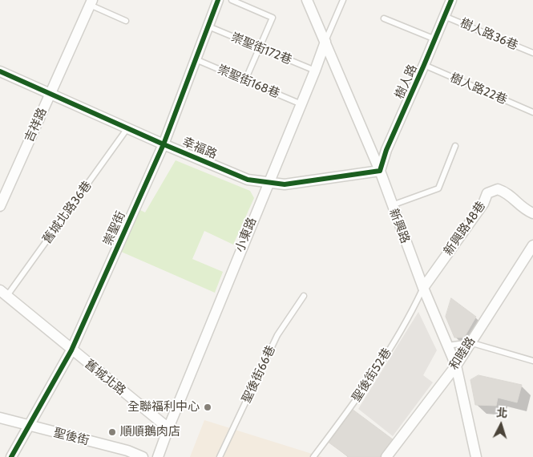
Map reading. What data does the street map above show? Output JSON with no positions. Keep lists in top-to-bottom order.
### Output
{
  "streets": {
    "street": [
      "樹人路",
      "吉祥路",
      "幸福路",
      "新興路",
      "崇聖街",
      "新興路48巷",
      "小東路",
      "和睦路",
      "舊城北路",
      "聖後街"
    ],
    "lane": [
      "樹人路36巷",
      "崇聖街172巷",
      "崇聖街168巷",
      "樹人路22巷",
      "舊城北路36巷",
      "聖後街66巷",
      "聖後街52巷"
    ]
  },
  "crossings": [
    ["樹人路36巷", "樹人路"],
    ["崇聖街172巷", "崇聖街"],
    ["崇聖街172巷", "小東路"],
    ["崇聖街168巷", "崇聖街"],
    ["崇聖街168巷", "小東路"],
    ["樹人路", "樹人路22巷"],
    ["樹人路", "幸福路"],
    ["樹人路", "新興路"],
    ["吉祥路", "幸福路"],
    ["幸福路", "舊城北路36巷"],
    ["幸福路", "新興路"],
    ["幸福路", "崇聖街"],
    ["幸福路", "小東路"],
    ["舊城北路36巷", "舊城北路"],
    ["新興路", "新興路48巷"],
    ["新興路", "小東路"],
    ["新興路", "和睦路"],
    ["新興路", "聖後街52巷"],
    ["崇聖街", "舊城北路"],
    ["崇聖街", "聖後街"],
    ["新興路48巷", "聖後街52巷"],
    ["小東路", "舊城北路"]
  ],
  "places": ["全聯福利中心", "順順鵝肉店"],
  "north": "top"
}
